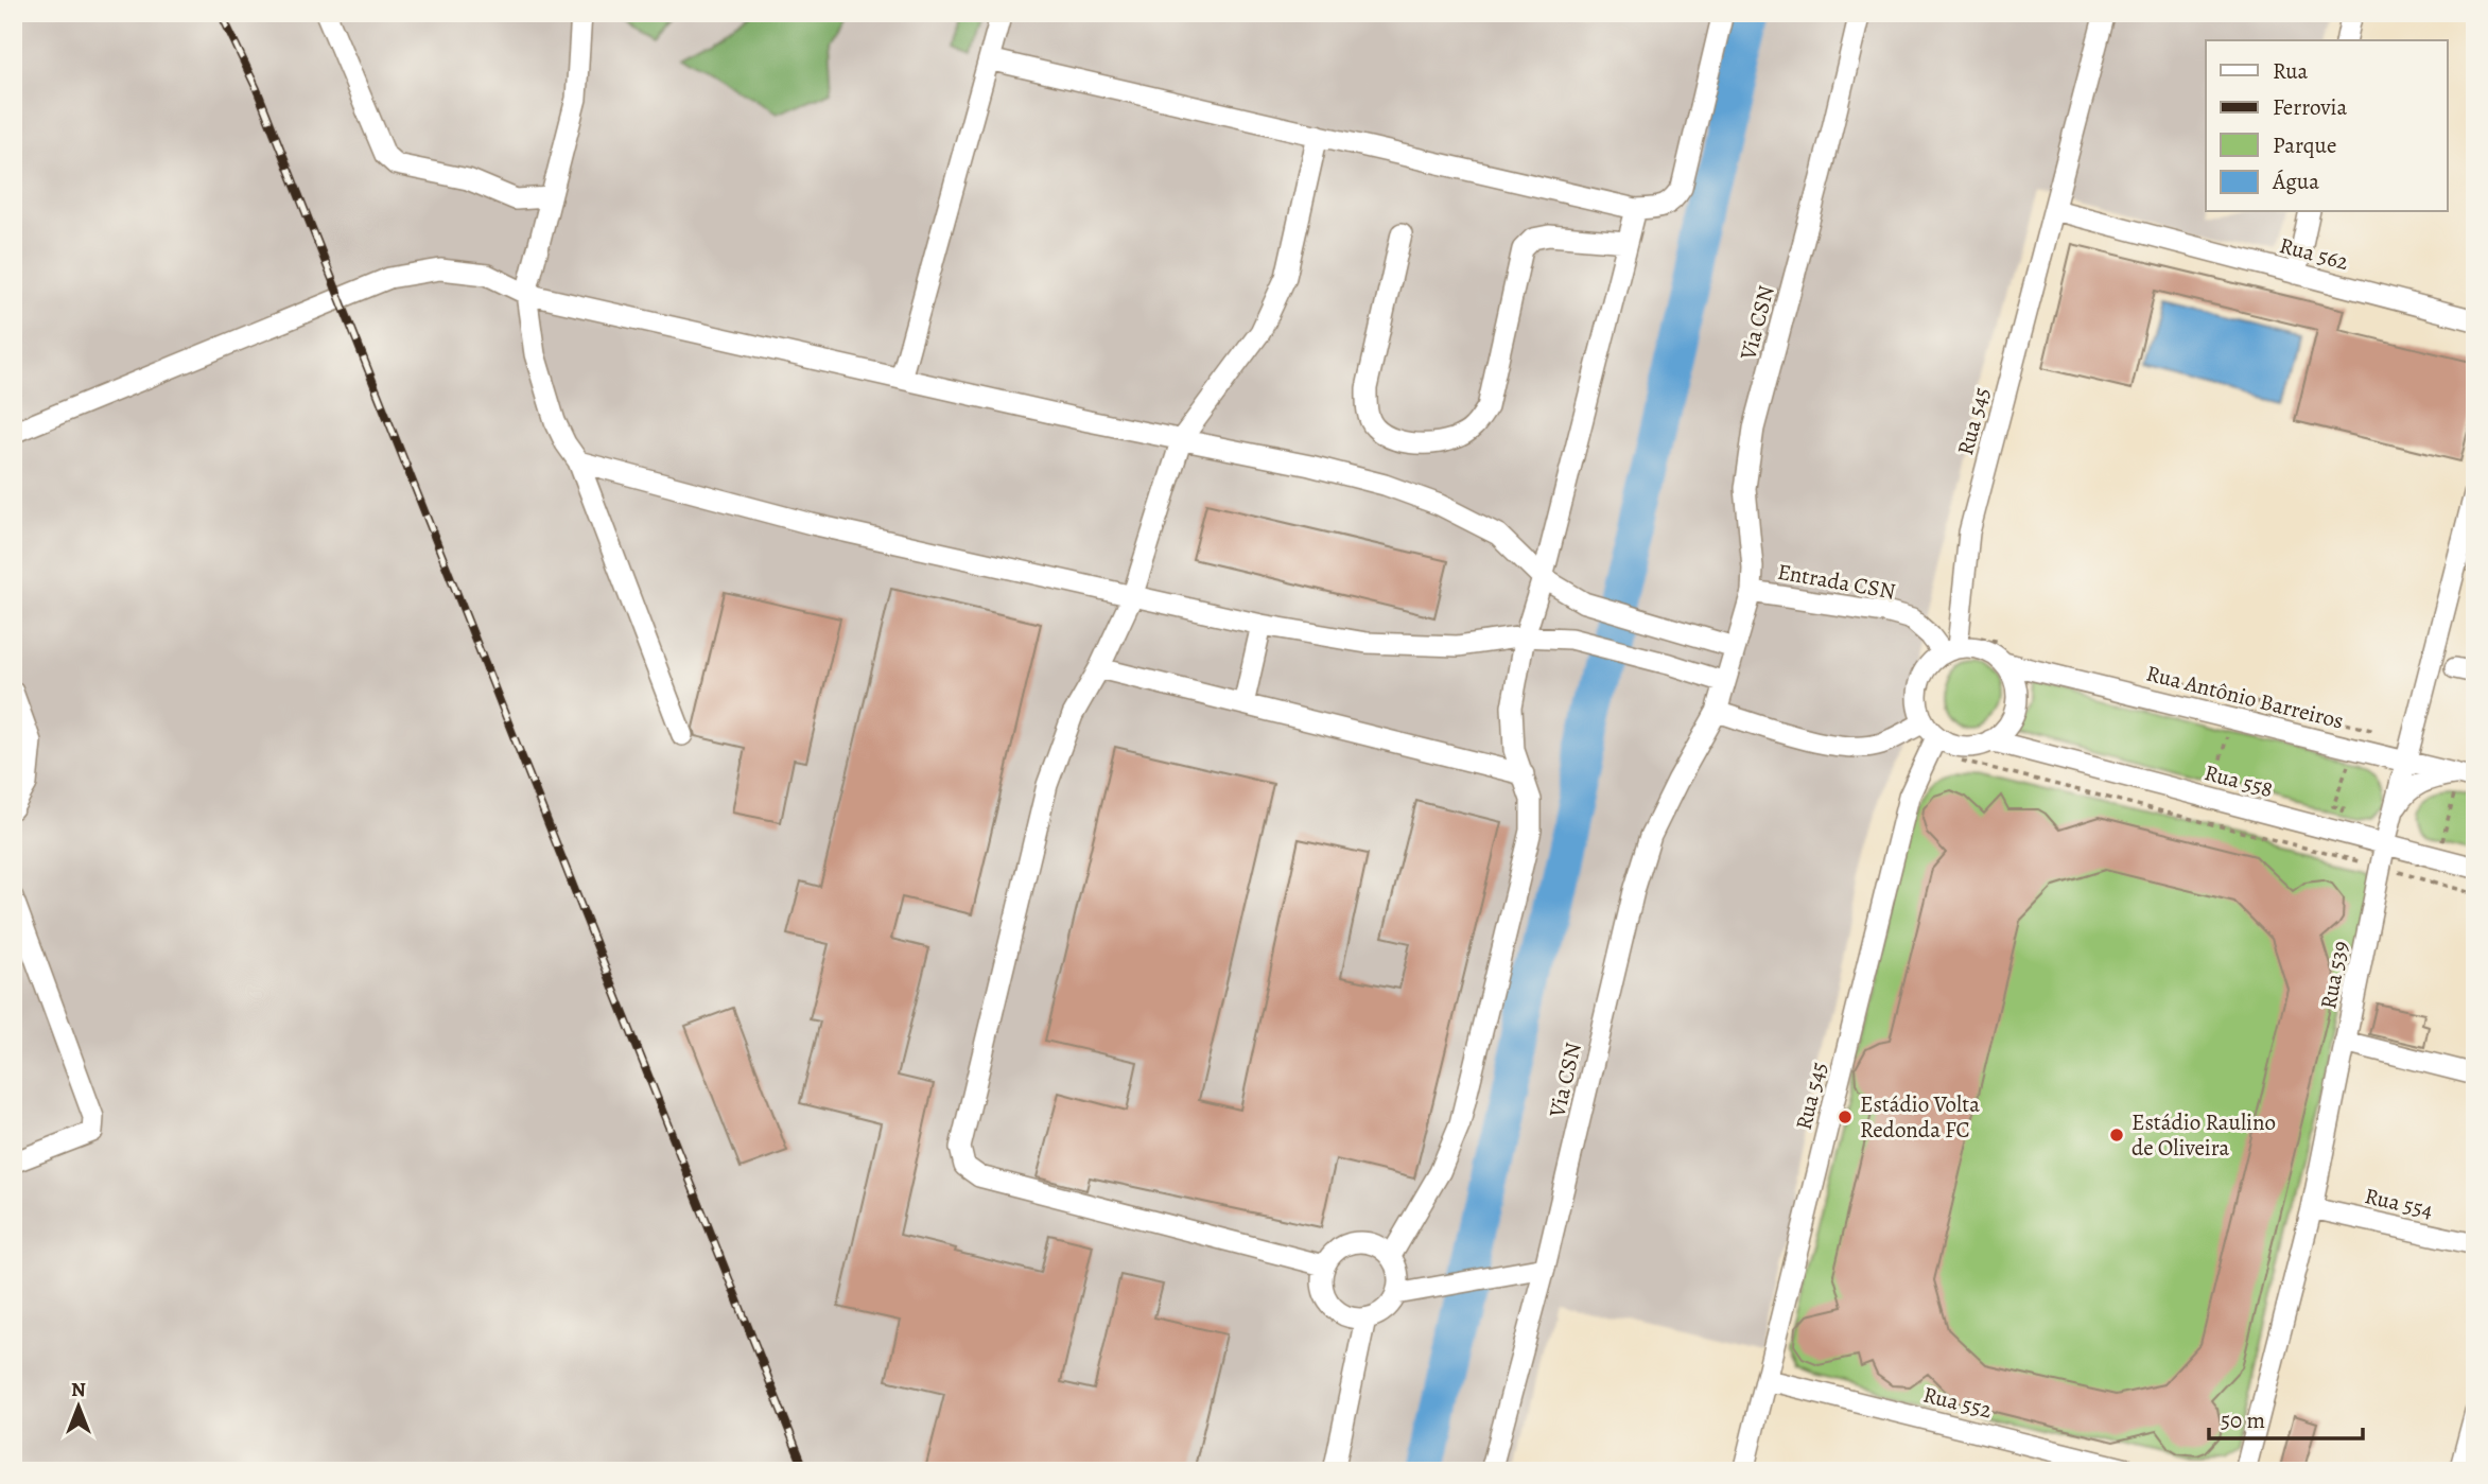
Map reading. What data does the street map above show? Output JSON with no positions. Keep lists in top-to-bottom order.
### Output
{
  "streets": {
    "street": [
      "Rua 562",
      "Via CSN",
      "Rua 545",
      "Entrada CSN",
      "Rua Antônio Barreiros",
      "Rua 558",
      "Rua 539",
      "Rua 554",
      "Rua 552"
    ]
  },
  "crossings": [
    ["Rua 562", "Rua 545"],
    ["Via CSN", "Entrada CSN"],
    ["Rua 545", "Entrada CSN"],
    ["Rua 545", "Rua Antônio Barreiros"],
    ["Rua 545", "Rua 558"],
    ["Rua 545", "Rua 552"],
    ["Entrada CSN", "Rua Antônio Barreiros"],
    ["Entrada CSN", "Rua 558"],
    ["Rua Antônio Barreiros", "Rua 558"],
    ["Rua Antônio Barreiros", "Rua 539"],
    ["Rua 558", "Rua 539"],
    ["Rua 539", "Rua 554"]
  ],
  "places": ["Estádio Volta Redonda FC", "Estádio Raulino de Oliveira"],
  "legend": [
    "Rua",
    "Ferrovia",
    "Parque",
    "Água"
  ],
  "scale_bar": "50 m",
  "north": "top"
}
